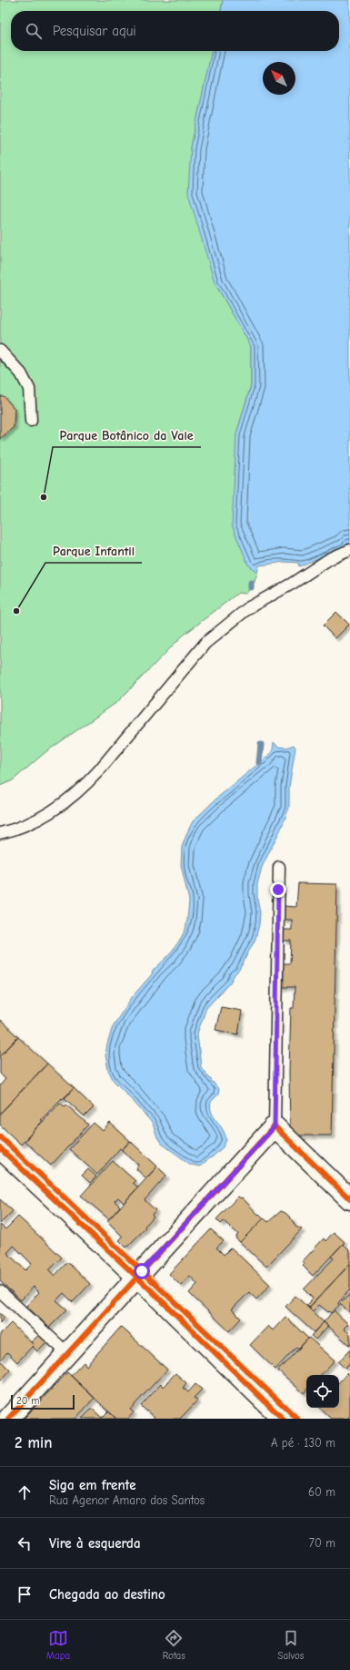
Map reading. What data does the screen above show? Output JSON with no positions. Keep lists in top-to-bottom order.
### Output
{
  "places": ["Parque Botânico da Vale", "Parque Infantil"],
  "scale_bar": "20 m",
  "north": "top left",
  "page": {
    "search": "Pesquisar aqui",
    "scale": "20 m",
    "heading": ["2 min", "A pé · 130 m"],
    "list": [
      ["Siga em frente", "Rua Agenor Amaro dos Santos", "60 m"],
      ["Vire à esquerda", "70 m"],
      "Chegada ao destino"
    ],
    "nav": ["Mapa", "Rotas", "Salvos"]
  }
}
